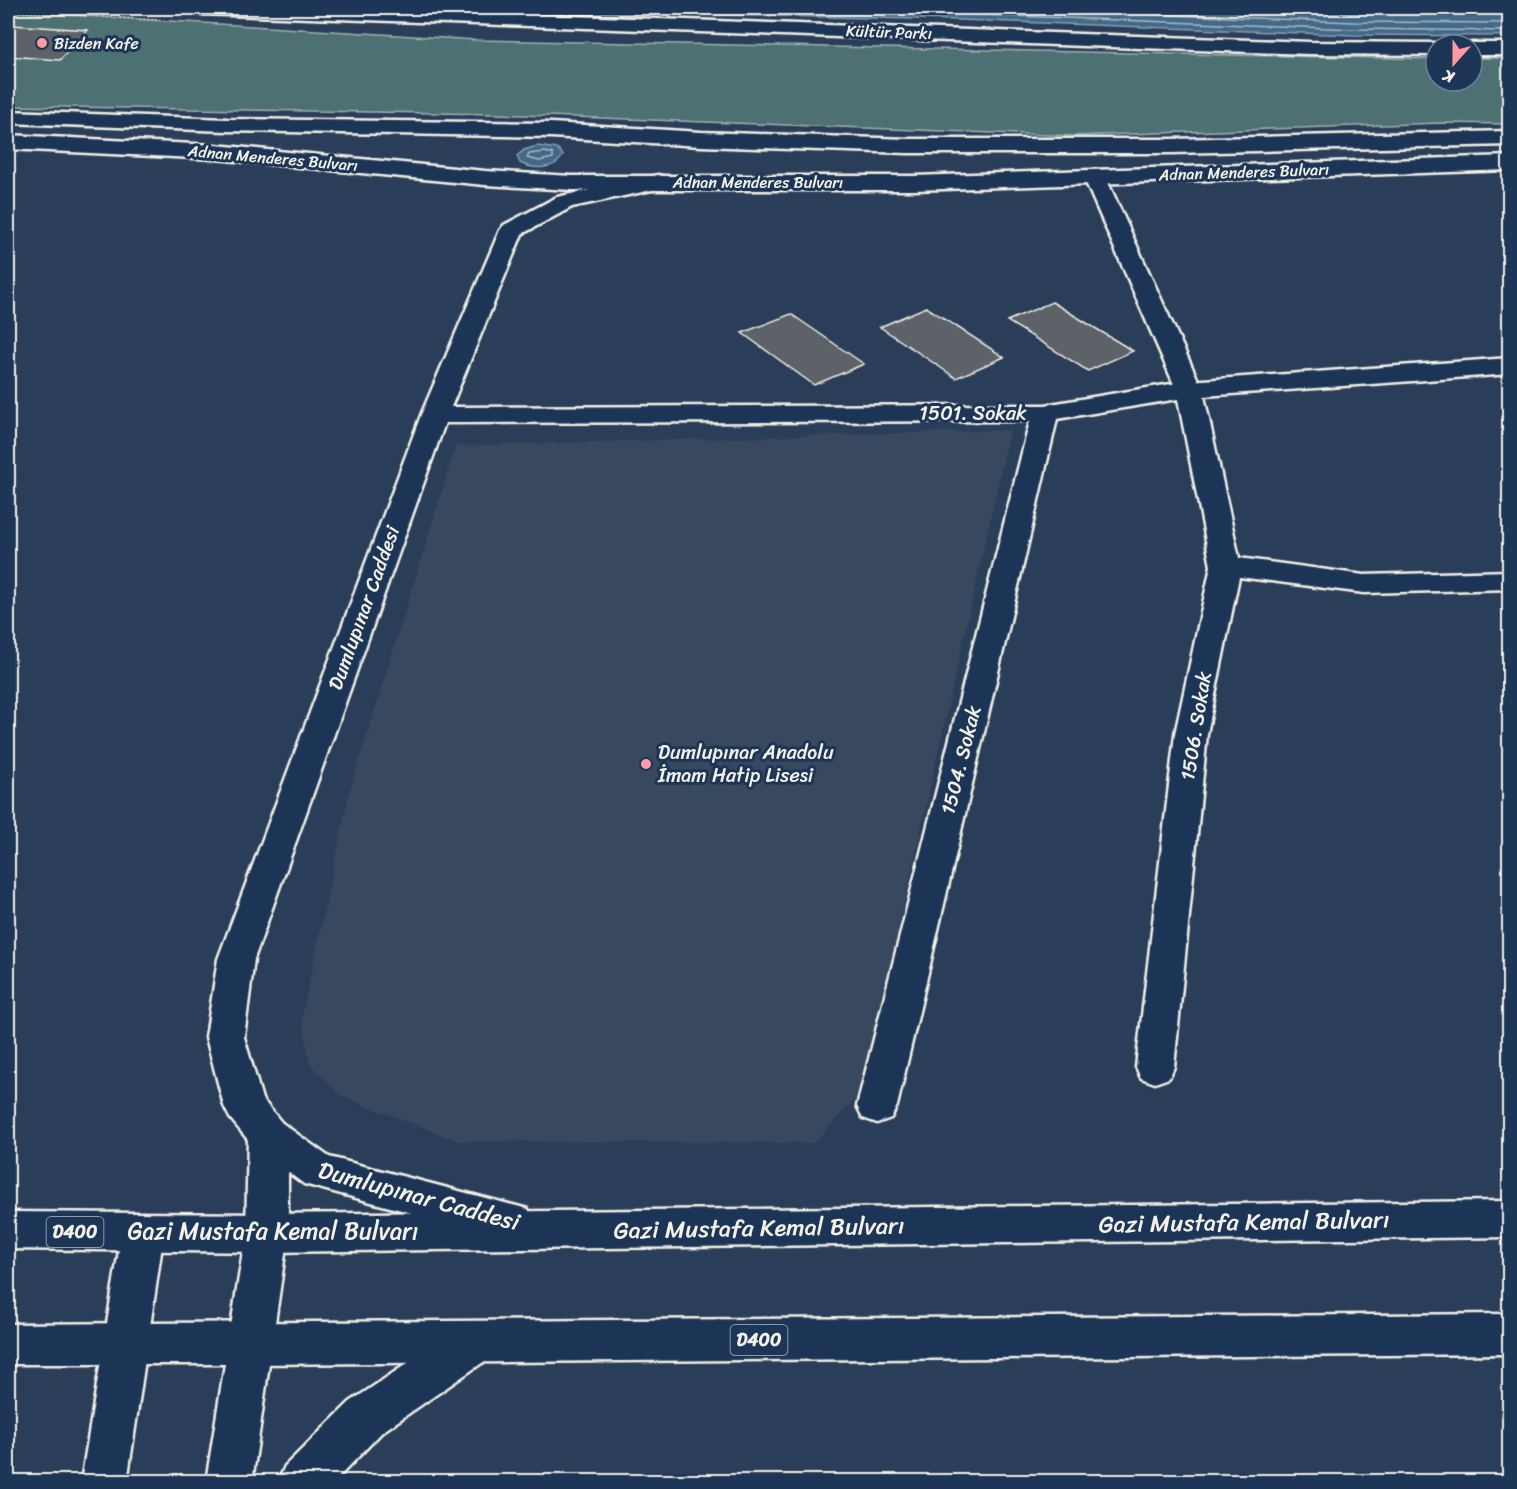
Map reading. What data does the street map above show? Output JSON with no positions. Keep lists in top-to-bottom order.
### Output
{
  "streets": {
    "main road": [
      "Kültür Parkı",
      "Adnan Menderes Bulvarı",
      "1501. Sokak",
      "Dumlupınar Caddesi",
      "1506. Sokak",
      "1504. Sokak",
      "Gazi Mustafa Kemal Bulvarı",
      "D400"
    ]
  },
  "crossings": [
    ["Adnan Menderes Bulvarı", "Dumlupınar Caddesi"],
    ["Adnan Menderes Bulvarı", "1506. Sokak"],
    ["1501. Sokak", "Dumlupınar Caddesi"],
    ["1501. Sokak", "1506. Sokak"],
    ["1501. Sokak", "1504. Sokak"],
    ["Dumlupınar Caddesi", "Gazi Mustafa Kemal Bulvarı"]
  ],
  "places": ["Bizden Kafe", "Dumlupınar Anadolu İmam Hatip Lisesi"],
  "north": "bottom"
}
